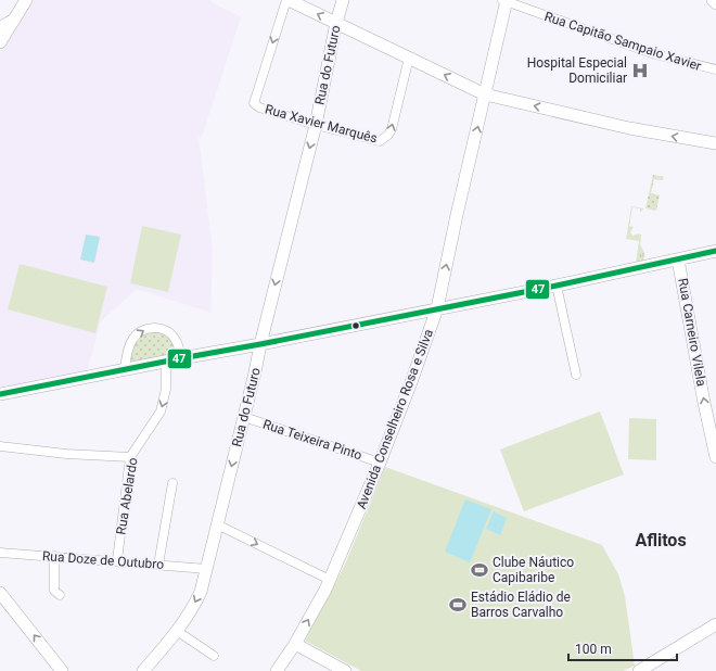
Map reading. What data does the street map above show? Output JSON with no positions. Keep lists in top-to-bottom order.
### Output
{
  "streets": {
    "street": [
      "Rua Capitão Sampaio Xavier",
      "Rua do Futuro",
      "Rua Xavier Marquês",
      "Rua Carneiro Vilela",
      "Avenida Conselheiro Rosa e Silva",
      "Rua Teixeira Pinto",
      "Rua Abelardo",
      "Rua Doze de Outubro"
    ]
  },
  "crossings": [
    ["Rua Capitão Sampaio Xavier", "Avenida Conselheiro Rosa e Silva"],
    ["Rua do Futuro", "Rua Xavier Marquês"],
    ["Rua do Futuro", "Rua Teixeira Pinto"],
    ["Rua do Futuro", "Rua Doze de Outubro"],
    ["Avenida Conselheiro Rosa e Silva", "Rua Teixeira Pinto"],
    ["Rua Abelardo", "Rua Doze de Outubro"]
  ],
  "one_way": [
    "Rua do Futuro",
    "Rua Carneiro Vilela",
    "Avenida Conselheiro Rosa e Silva",
    "Rua Abelardo"
  ],
  "districts": ["Aflitos"],
  "places": {
    "hospital": ["Hospital Especial Domiciliar"],
    "sports": ["Clube Náutico Capibaribe", "Estádio Eládio de Barros Carvalho"]
  },
  "lines": ["transit line 47"],
  "scale_bar": "100 m"
}
